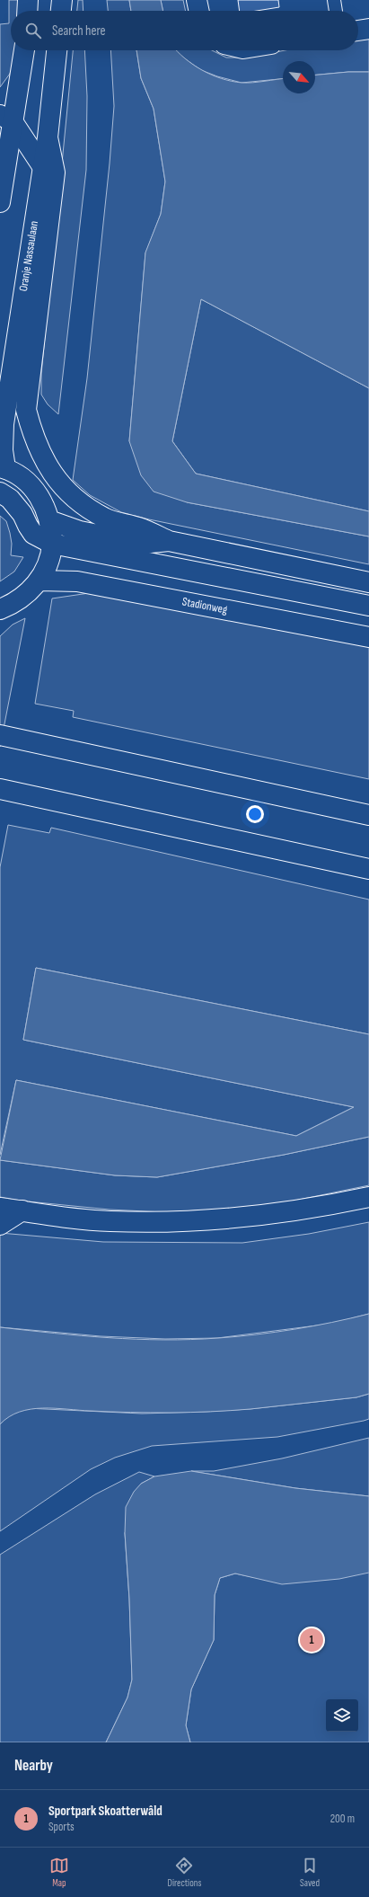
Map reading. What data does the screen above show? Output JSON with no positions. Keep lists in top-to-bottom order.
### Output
{
  "streets": {
    "main road": ["Oranje Nassaulaan", "Stadionweg"]
  },
  "north": "bottom right",
  "page": {
    "search": "Search here",
    "pins": "1",
    "heading": "Nearby",
    "list": [
      {
        "mark": "1",
        "name": "Sportpark Skoatterwâld",
        "note": "Sports",
        "value": "200 m"
      }
    ],
    "nav": ["Map", "Directions", "Saved"]
  }
}
